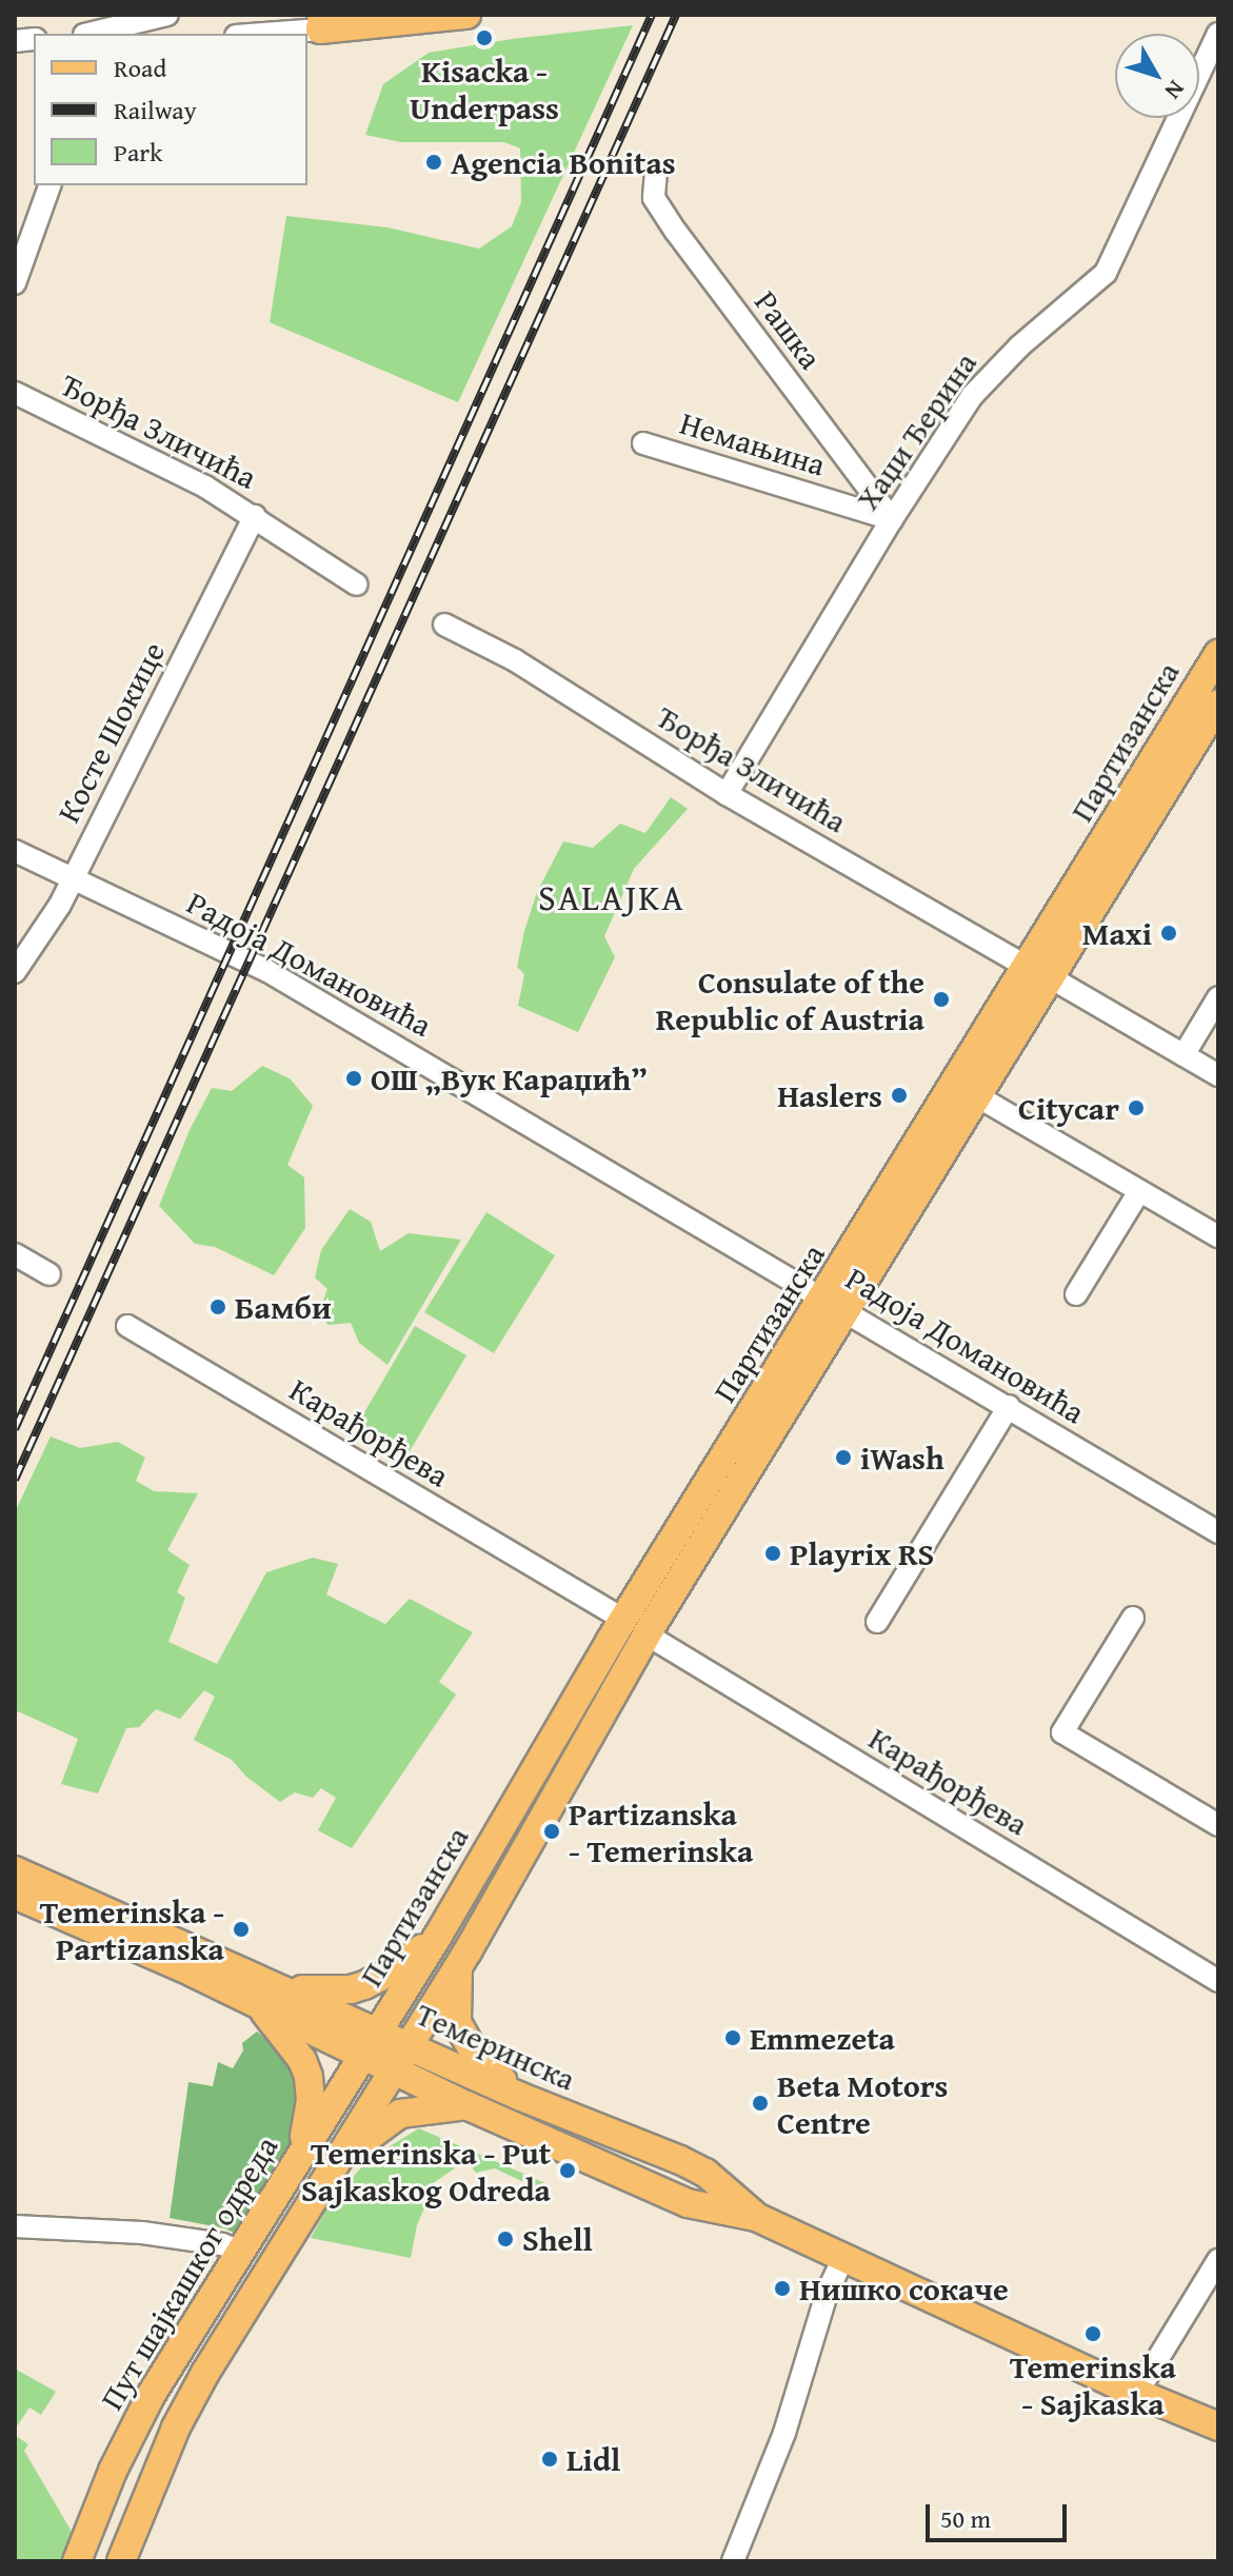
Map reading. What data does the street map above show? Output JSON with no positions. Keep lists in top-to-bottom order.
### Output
{
  "streets": {
    "main road": ["Партизанска", "Темеринска", "Пут шајкашког одреда"],
    "street": [
      "Рашка",
      "Ђорђа Зличића",
      "Хаџи Ђерина",
      "Немањина",
      "Косте Шокице",
      "Радоја Домановића",
      "Карађорђева"
    ]
  },
  "crossings": [
    ["Рашка", "Хаџи Ђерина"],
    ["Рашка", "Немањина"],
    ["Ђорђа Зличића", "Хаџи Ђерина"],
    ["Ђорђа Зличића", "Косте Шокице"],
    ["Ђорђа Зличића", "Партизанска"],
    ["Хаџи Ђерина", "Немањина"],
    ["Косте Шокице", "Радоја Домановића"],
    ["Партизанска", "Радоја Домановића"],
    ["Партизанска", "Карађорђева"],
    ["Партизанска", "Темеринска"],
    ["Партизанска", "Пут шајкашког одреда"],
    ["Темеринска", "Пут шајкашког одреда"]
  ],
  "districts": ["SALAJKA"],
  "places": [
    "Kisacka - Underpass",
    "Agencia Bonitas",
    "Maxi",
    "Consulate of the Republic of Austria",
    "ОШ „Вук Караџић”",
    "Haslers",
    "Citycar",
    "Бамби",
    "iWash",
    "Playrix RS",
    "Partizanska - Temerinska",
    "Temerinska - Partizanska",
    "Emmezeta",
    "Beta Motors Centre",
    "Temerinska - Put Sajkaskog Odreda",
    "Shell",
    "Нишко сокаче",
    "Temerinska - Sajkaska",
    "Lidl"
  ],
  "legend": ["Road", "Railway", "Park"],
  "scale_bar": "50 m",
  "north": "bottom right"
}
